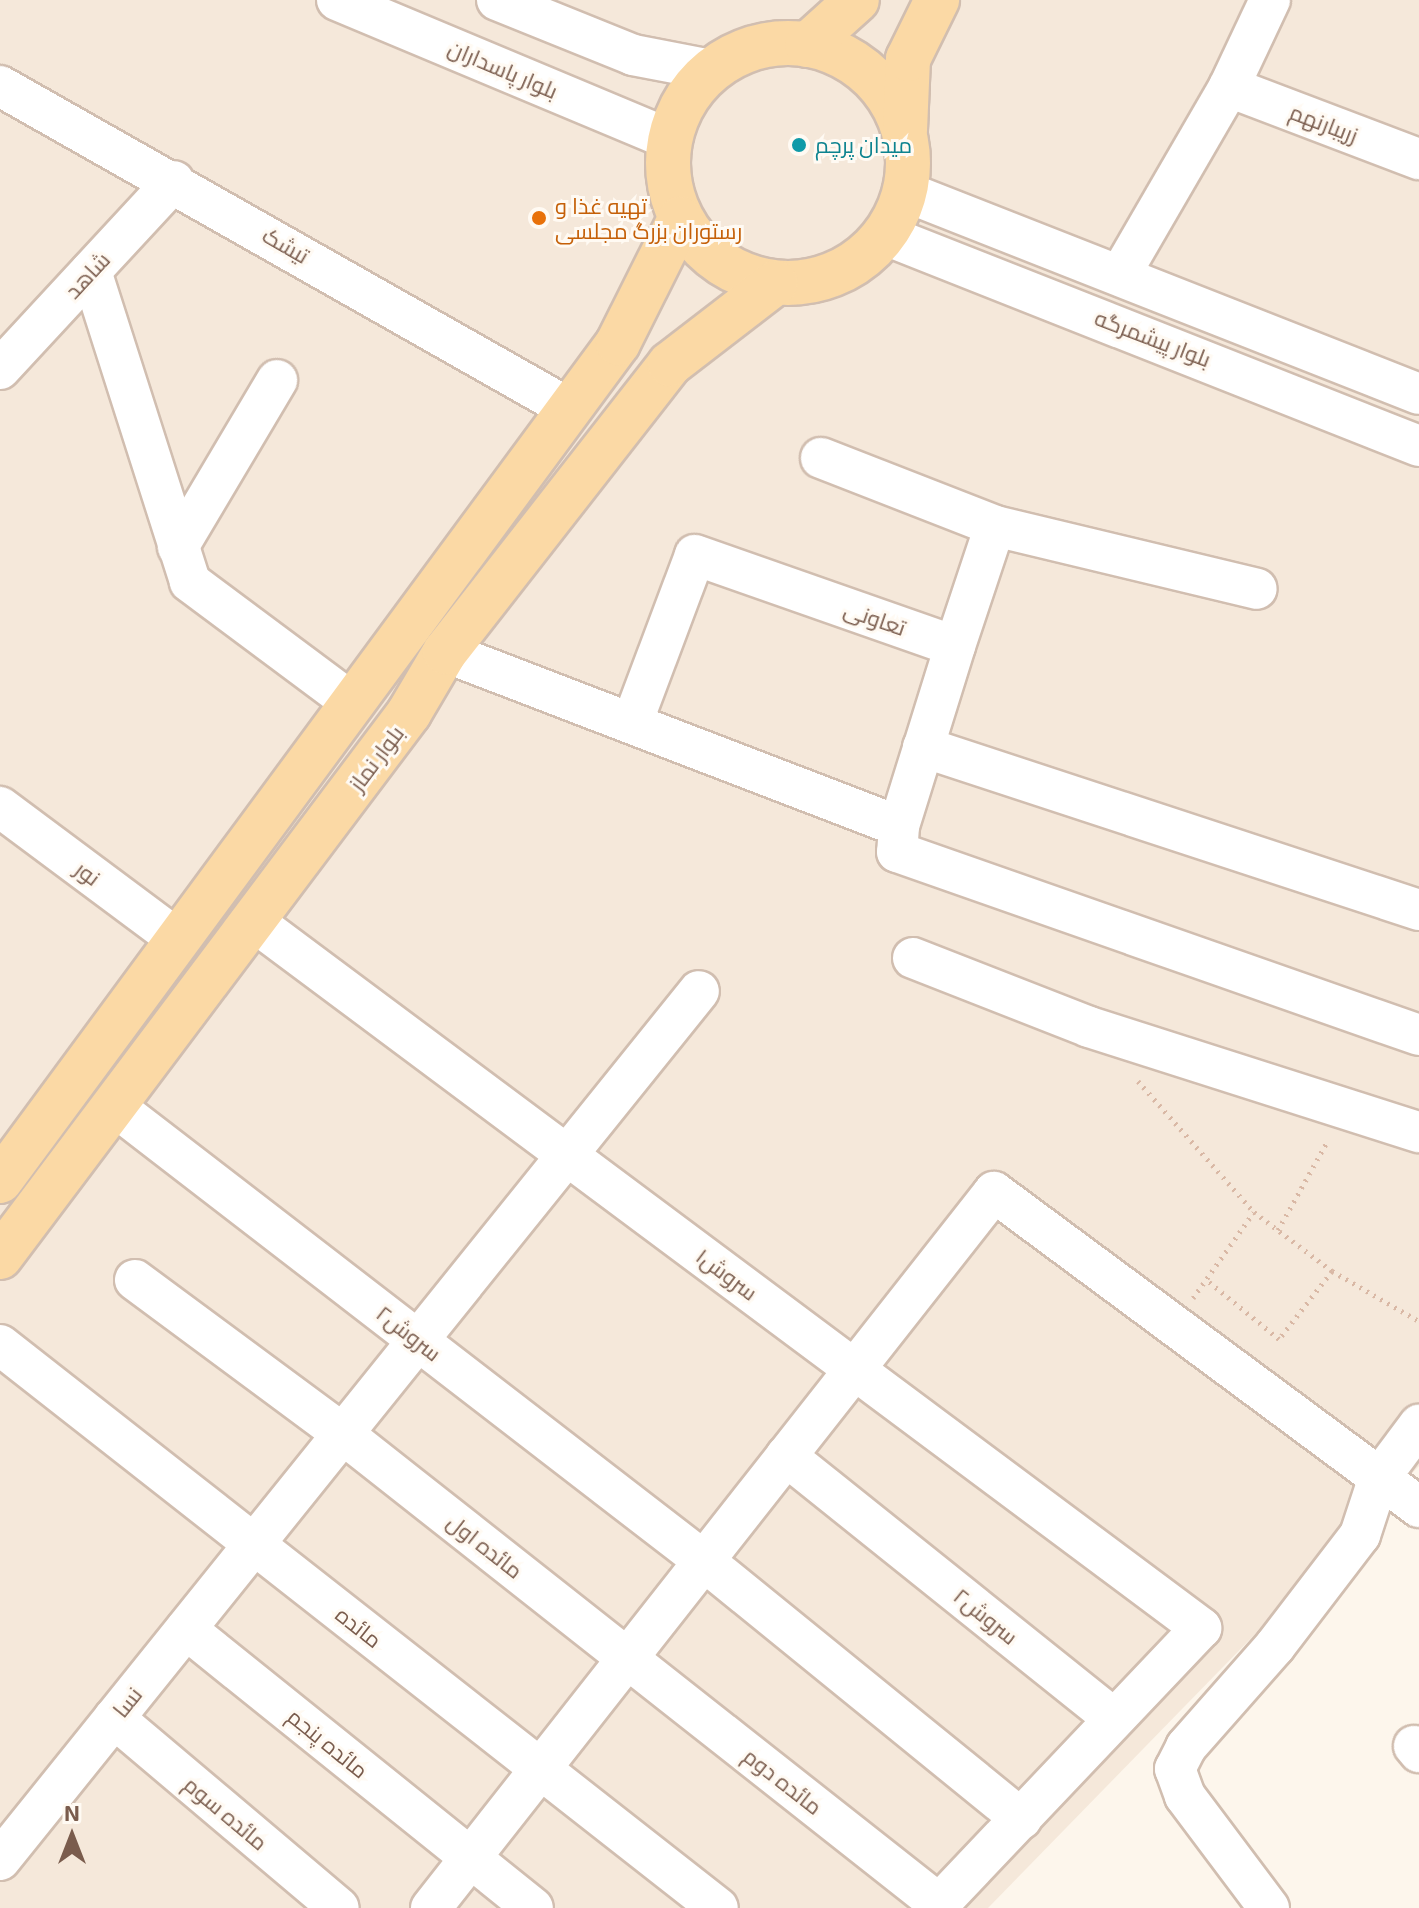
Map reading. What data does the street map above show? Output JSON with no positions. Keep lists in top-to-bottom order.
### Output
{
  "streets": {
    "main road": ["بلوار نماز"],
    "street": [
      "بلوار پاسداران",
      "زریبارنهم",
      "تیشک",
      "شاهد",
      "بلوار پیشمرگه",
      "تعاونی",
      "نور",
      "سروش۱",
      "سروش۲",
      "مائده اول",
      "مائده",
      "نسا",
      "مائده پنجم",
      "مائده دوم",
      "مائده سوم"
    ]
  },
  "crossings": [
    ["بلوار پاسداران", "بلوار پیشمرگه"],
    ["بلوار پاسداران", "بلوار نماز"],
    ["تیشک", "شاهد"],
    ["بلوار پیشمرگه", "بلوار نماز"],
    ["بلوار نماز", "سروش۱"],
    ["بلوار نماز", "سروش۲"],
    ["سروش۱", "سروش۲"],
    ["سروش۱", "نسا"],
    ["سروش۲", "نسا"],
    ["مائده اول", "نسا"],
    ["مائده اول", "مائده دوم"],
    ["مائده", "نسا"],
    ["نسا", "مائده پنجم"],
    ["نسا", "مائده سوم"]
  ],
  "places": ["میدان پرچم", "تهیه غذا و رستوران بزرگ مجلسی"],
  "north": "top"
}
